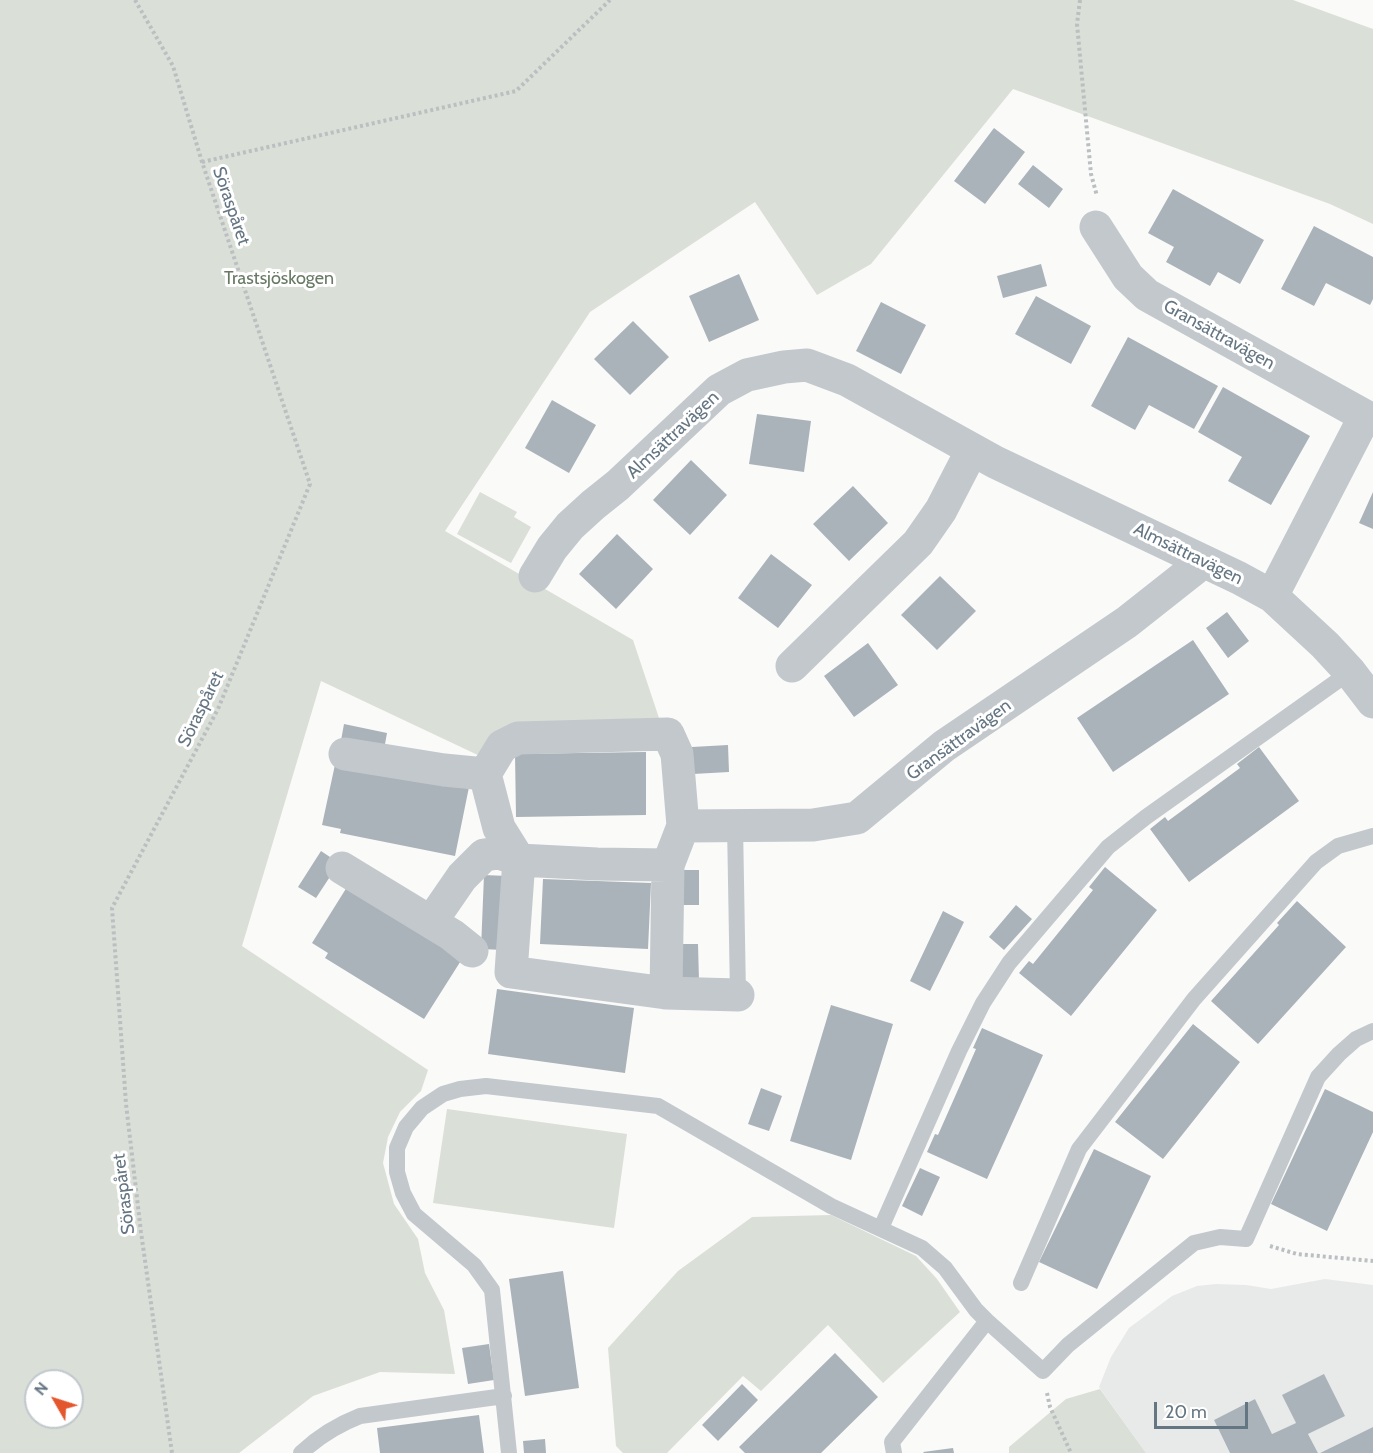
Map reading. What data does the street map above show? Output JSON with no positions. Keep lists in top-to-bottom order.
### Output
{
  "streets": {
    "street": ["Gransättravägen", "Almsättravägen"],
    "path": ["Söraspåret"]
  },
  "crossings": [
    ["Gransättravägen", "Almsättravägen"]
  ],
  "parks": ["Trastsjöskogen"],
  "scale_bar": "20 m",
  "north": "top left"
}
